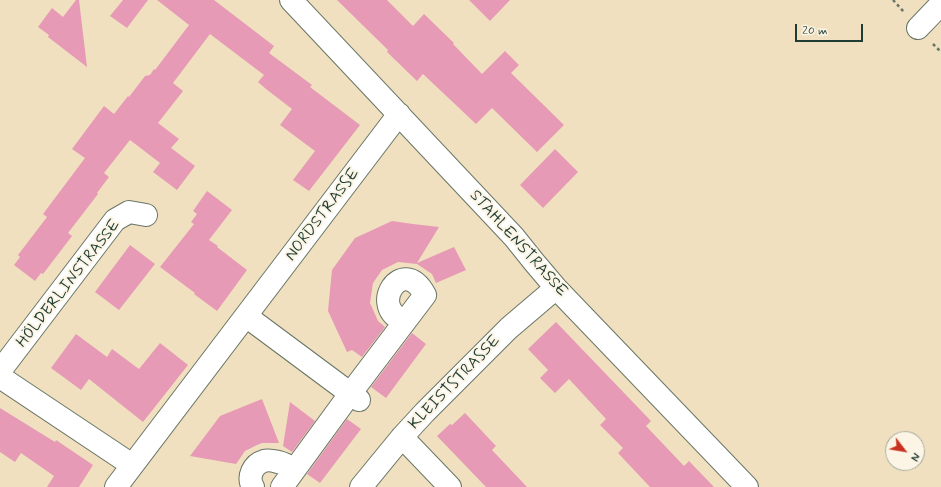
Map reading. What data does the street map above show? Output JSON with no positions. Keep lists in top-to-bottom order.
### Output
{
  "streets": {
    "street": [
      "NORDSTRASSE",
      "STAHLENSTRASSE",
      "HÖLDERLINSTRASSE",
      "KLEISTSTRASSE"
    ]
  },
  "crossings": [
    ["NORDSTRASSE", "STAHLENSTRASSE"],
    ["STAHLENSTRASSE", "KLEISTSTRASSE"]
  ],
  "scale_bar": "20 m",
  "north": "bottom right"
}
